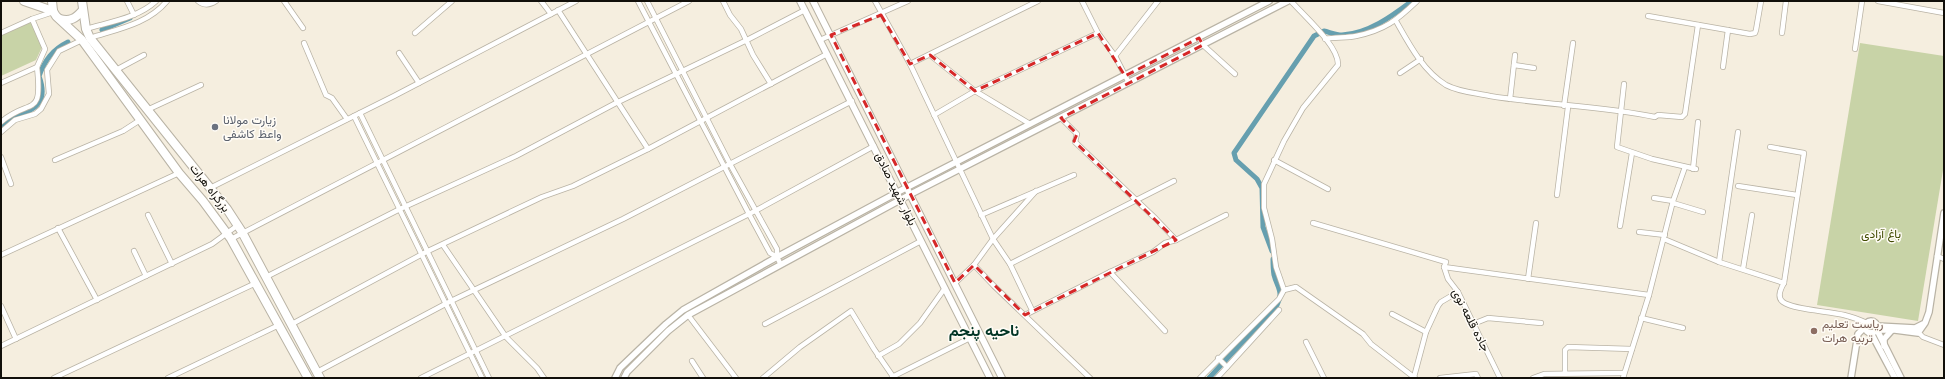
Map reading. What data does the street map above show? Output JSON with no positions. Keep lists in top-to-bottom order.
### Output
{
  "streets": {
    "highway": ["بزرگراه هرات"],
    "main road": ["بلوار شهید صادق"],
    "street": ["جاده قلعه نوی"]
  },
  "districts": ["ناحیه پنجم"],
  "parks": ["باغ آزادی"],
  "places": ["زیارت مولانا واعظ کاشفی", "ریاست تعلیم تربیه هرات"]
}
